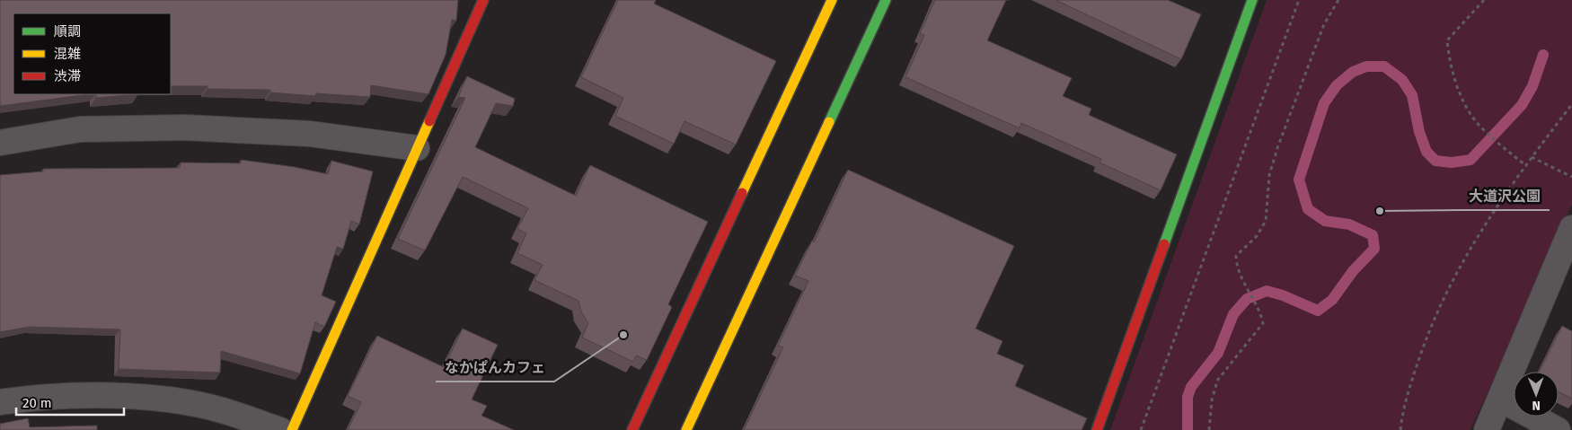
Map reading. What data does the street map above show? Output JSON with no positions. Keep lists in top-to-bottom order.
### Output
{
  "places": ["大道沢公園", "なかぱんカフェ"],
  "legend": ["順調", "混雑", "渋滞"],
  "scale_bar": "20 m",
  "north": "bottom"
}
